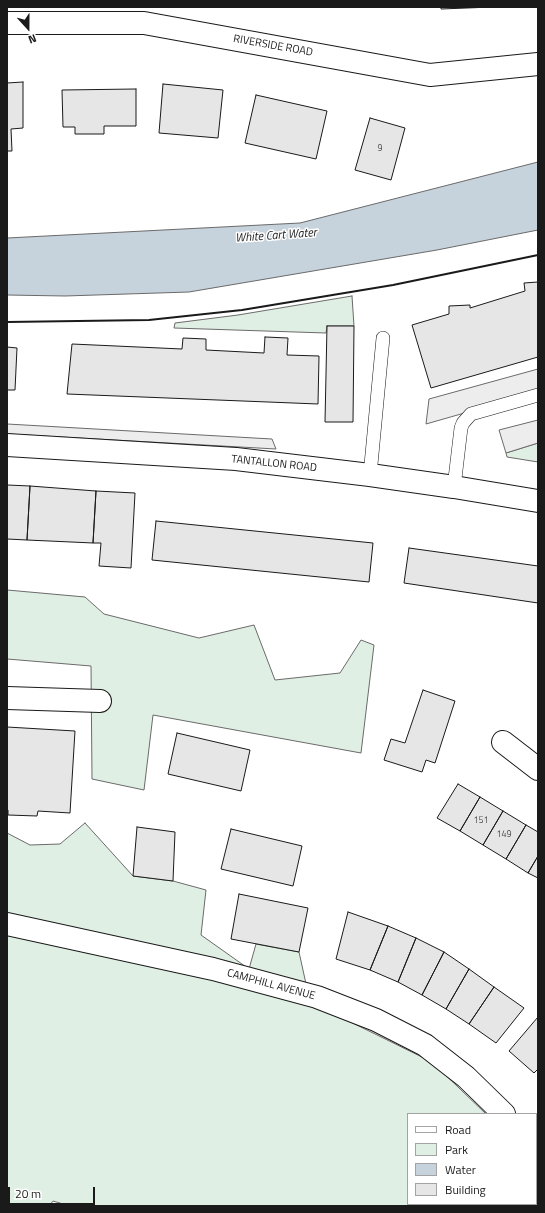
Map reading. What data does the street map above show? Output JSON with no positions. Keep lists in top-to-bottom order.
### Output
{
  "streets": {
    "street": ["RIVERSIDE ROAD", "TANTALLON ROAD", "CAMPHILL AVENUE"]
  },
  "water": ["White Cart Water"],
  "house_numbers": ["9", "151", "149"],
  "legend": [
    "Road",
    "Park",
    "Water",
    "Building"
  ],
  "scale_bar": "20 m",
  "north": "bottom"
}
